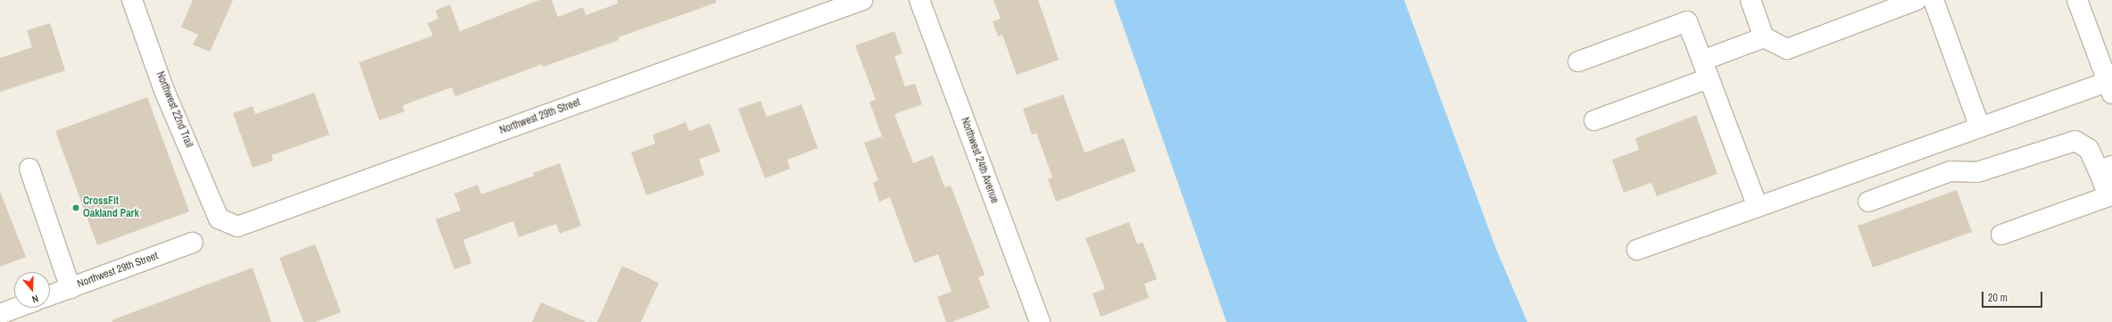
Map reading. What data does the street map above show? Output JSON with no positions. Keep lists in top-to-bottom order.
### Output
{
  "streets": {
    "street": ["Northwest 22nd Trail", "Northwest 29th Street", "Northwest 24th Avenue"]
  },
  "crossings": [
    ["Northwest 22nd Trail", "Northwest 29th Street"]
  ],
  "places": ["CrossFit Oakland Park"],
  "scale_bar": "20 m",
  "north": "bottom"
}
